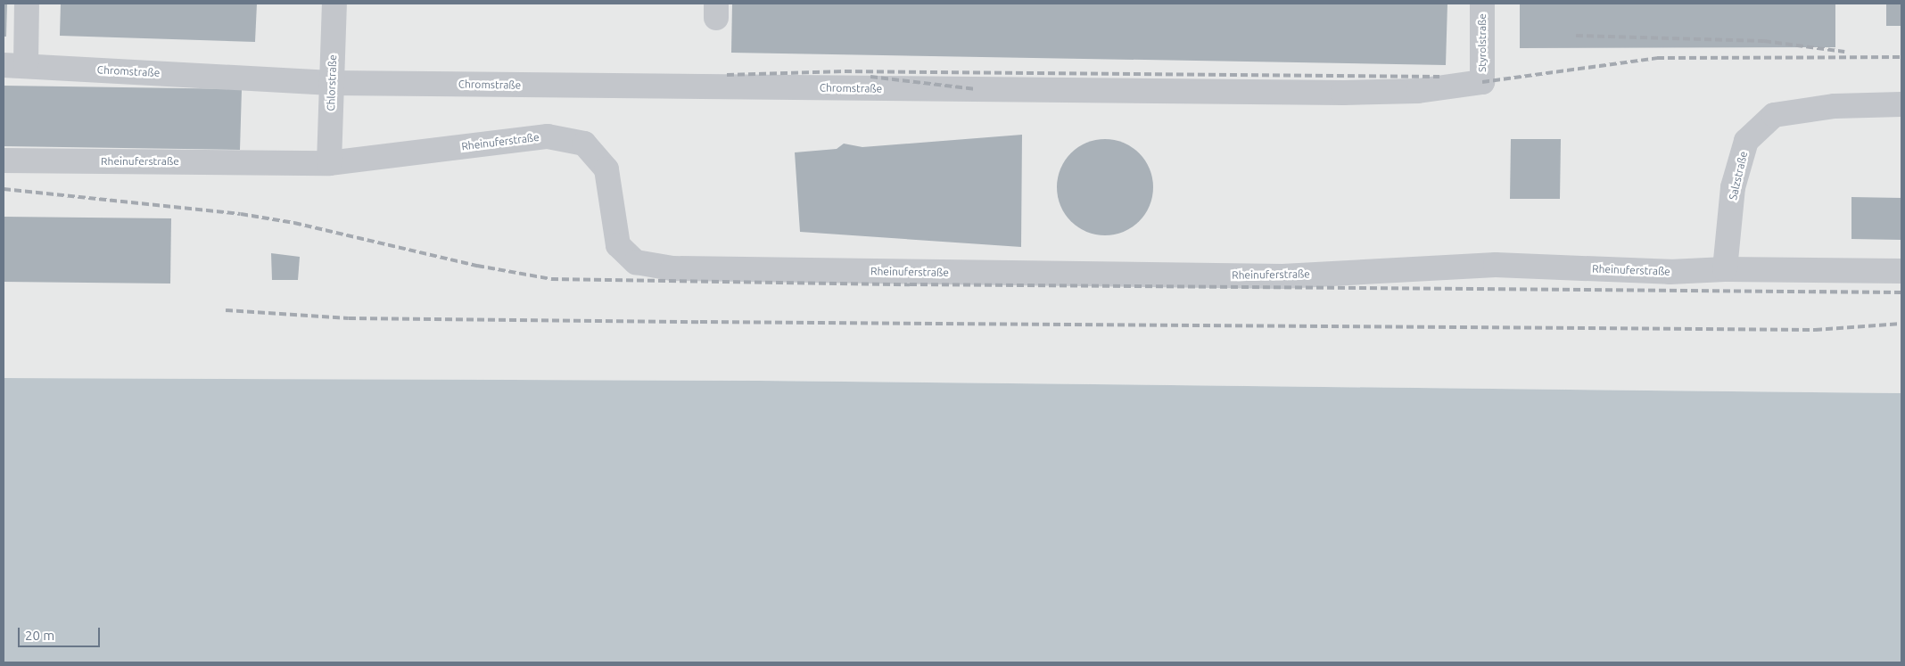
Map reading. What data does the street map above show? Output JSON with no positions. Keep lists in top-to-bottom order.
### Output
{
  "streets": {
    "street": [
      "Styrolstraße",
      "Chromstraße",
      "Chlorstraße",
      "Rheinuferstraße",
      "Salzstraße"
    ]
  },
  "crossings": [
    ["Styrolstraße", "Chromstraße"],
    ["Chromstraße", "Chlorstraße"],
    ["Chlorstraße", "Rheinuferstraße"],
    ["Rheinuferstraße", "Salzstraße"]
  ],
  "scale_bar": "20 m"
}
